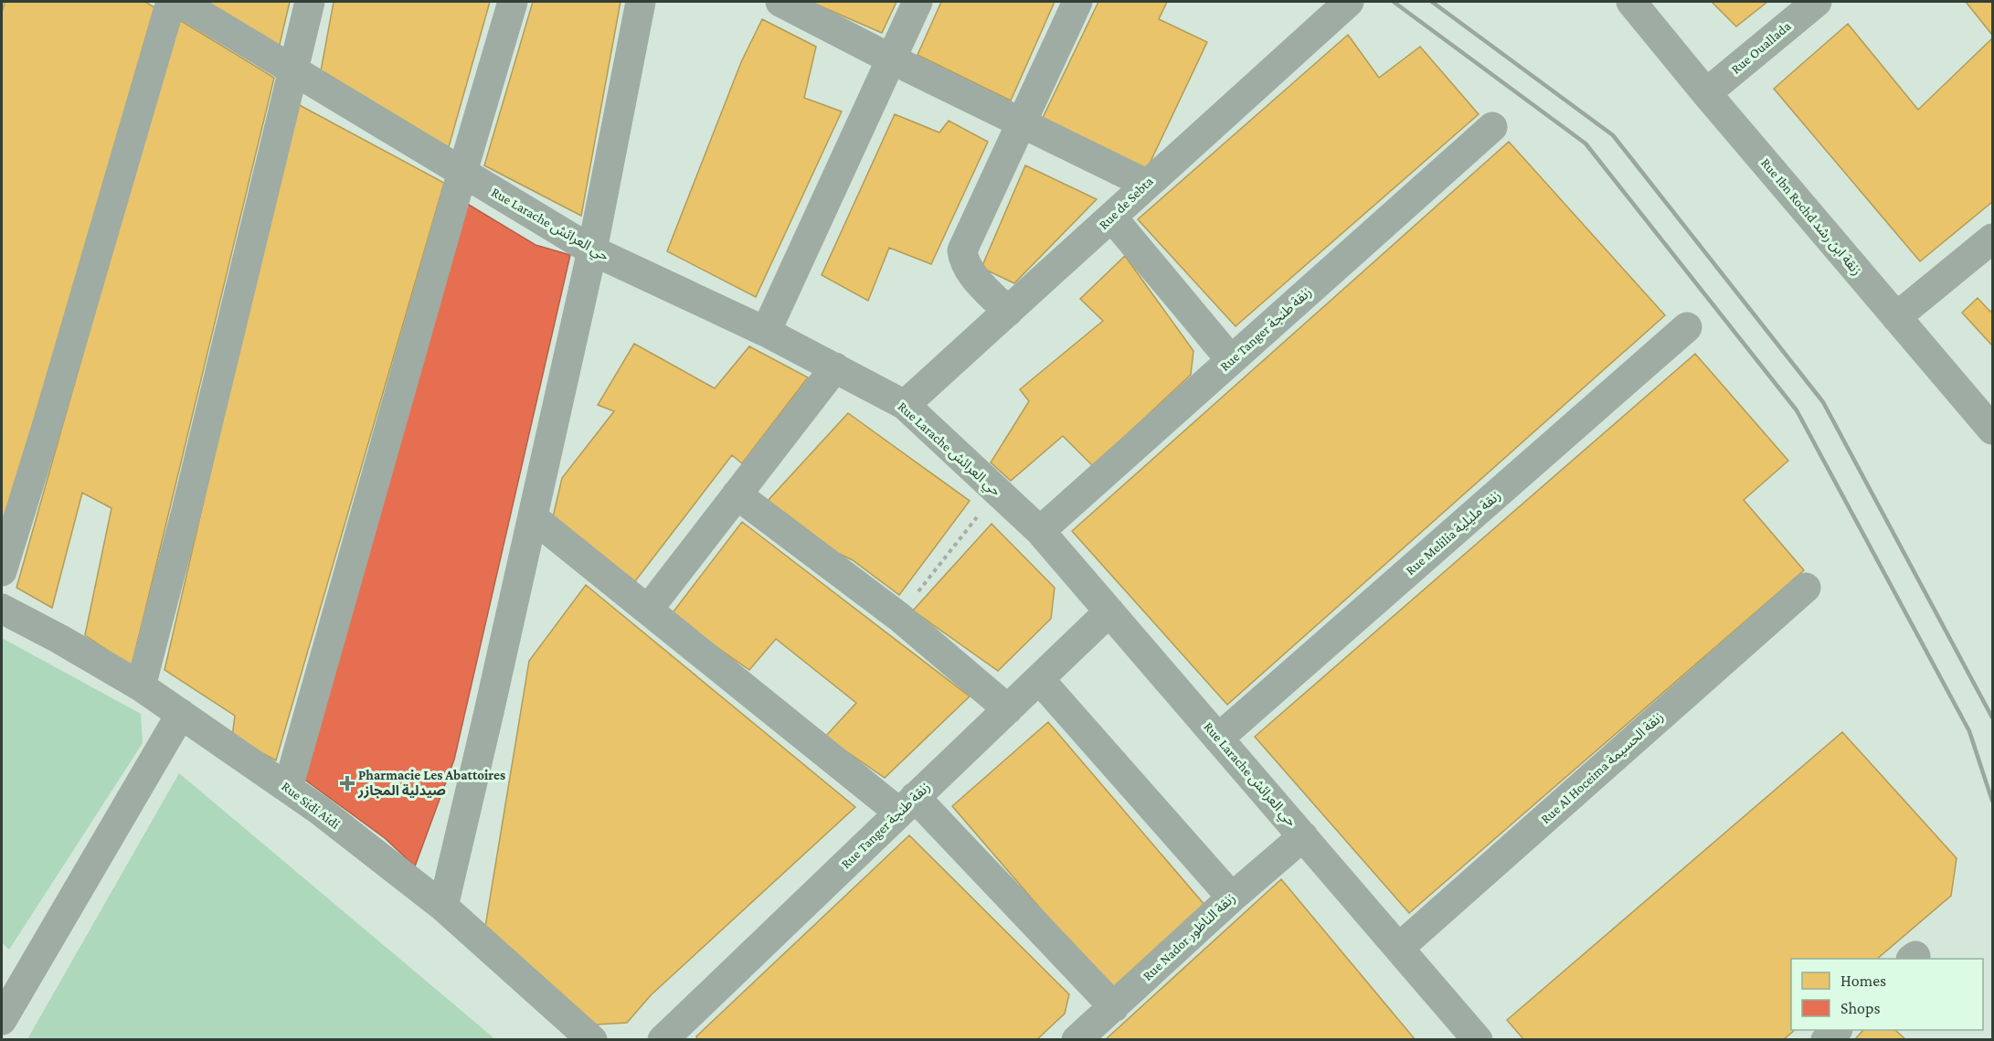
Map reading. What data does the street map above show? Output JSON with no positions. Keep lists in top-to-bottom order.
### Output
{
  "streets": {
    "street": [
      "Rue Ouallada",
      "Rue de Sebta",
      "Rue Ibn Rochd زنقة ابن رشد",
      "Rue Larache حي العرائش",
      "Rue Tanger زنقة طنجة",
      "Rue Melilia زنقة مليلية",
      "Rue Al Hoceima زنقة الحسيمة",
      "Rue Sidi Aidi",
      "Rue Nador زنقة الناظور"
    ]
  },
  "crossings": [
    ["Rue Ouallada", "Rue Ibn Rochd زنقة ابن رشد"],
    ["Rue de Sebta", "Rue Larache حي العرائش"],
    ["Rue Larache حي العرائش", "Rue Tanger زنقة طنجة"],
    ["Rue Larache حي العرائش", "Rue Melilia زنقة مليلية"],
    ["Rue Larache حي العرائش", "Rue Al Hoceima زنقة الحسيمة"],
    ["Rue Larache حي العرائش", "Rue Nador زنقة الناظور"]
  ],
  "places": {
    "health": ["Pharmacie Les Abattoires صيدلية المجازر"]
  },
  "legend": ["Homes", "Shops"]
}
